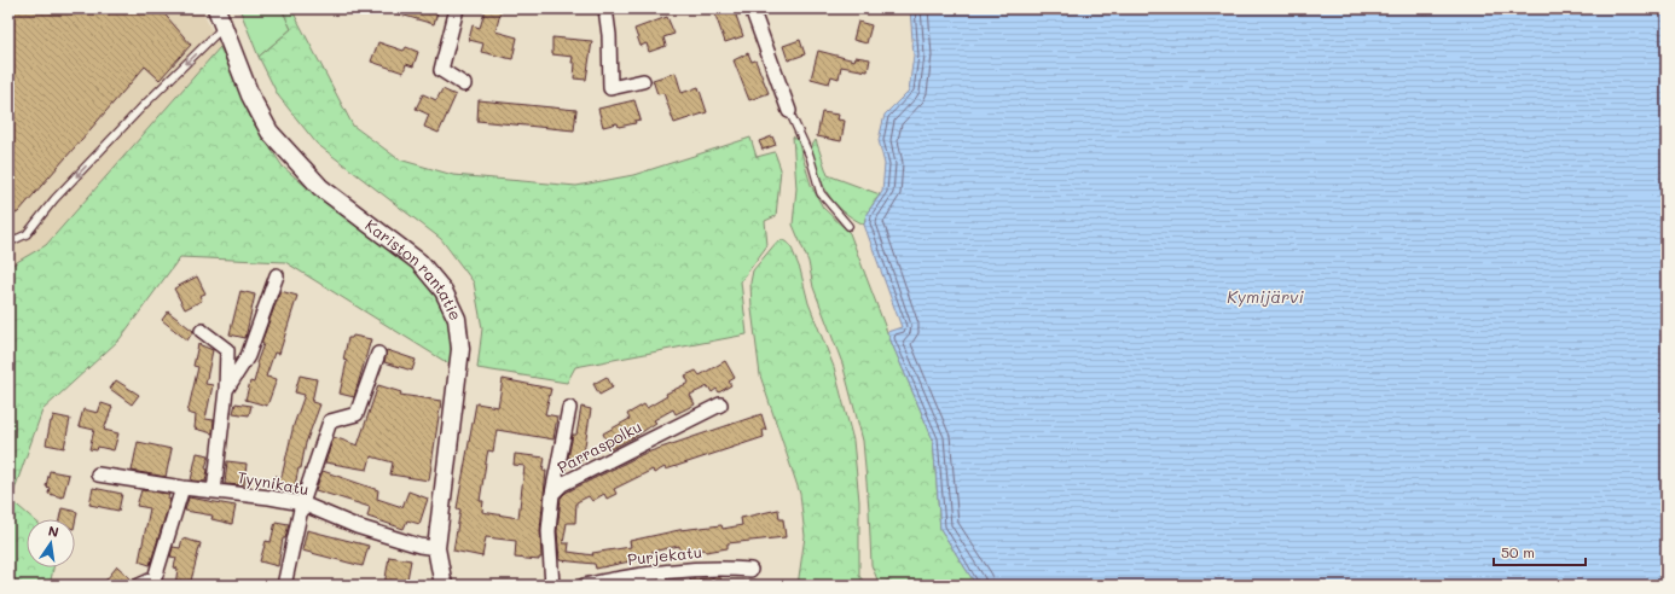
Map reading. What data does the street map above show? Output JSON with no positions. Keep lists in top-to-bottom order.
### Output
{
  "streets": {
    "street": [
      "Kariston rantatie",
      "Parraspolku",
      "Tyynikatu",
      "Purjekatu"
    ]
  },
  "crossings": [
    ["Kariston rantatie", "Tyynikatu"]
  ],
  "water": ["Kymijärvi"],
  "scale_bar": "50 m",
  "north": "top"
}
